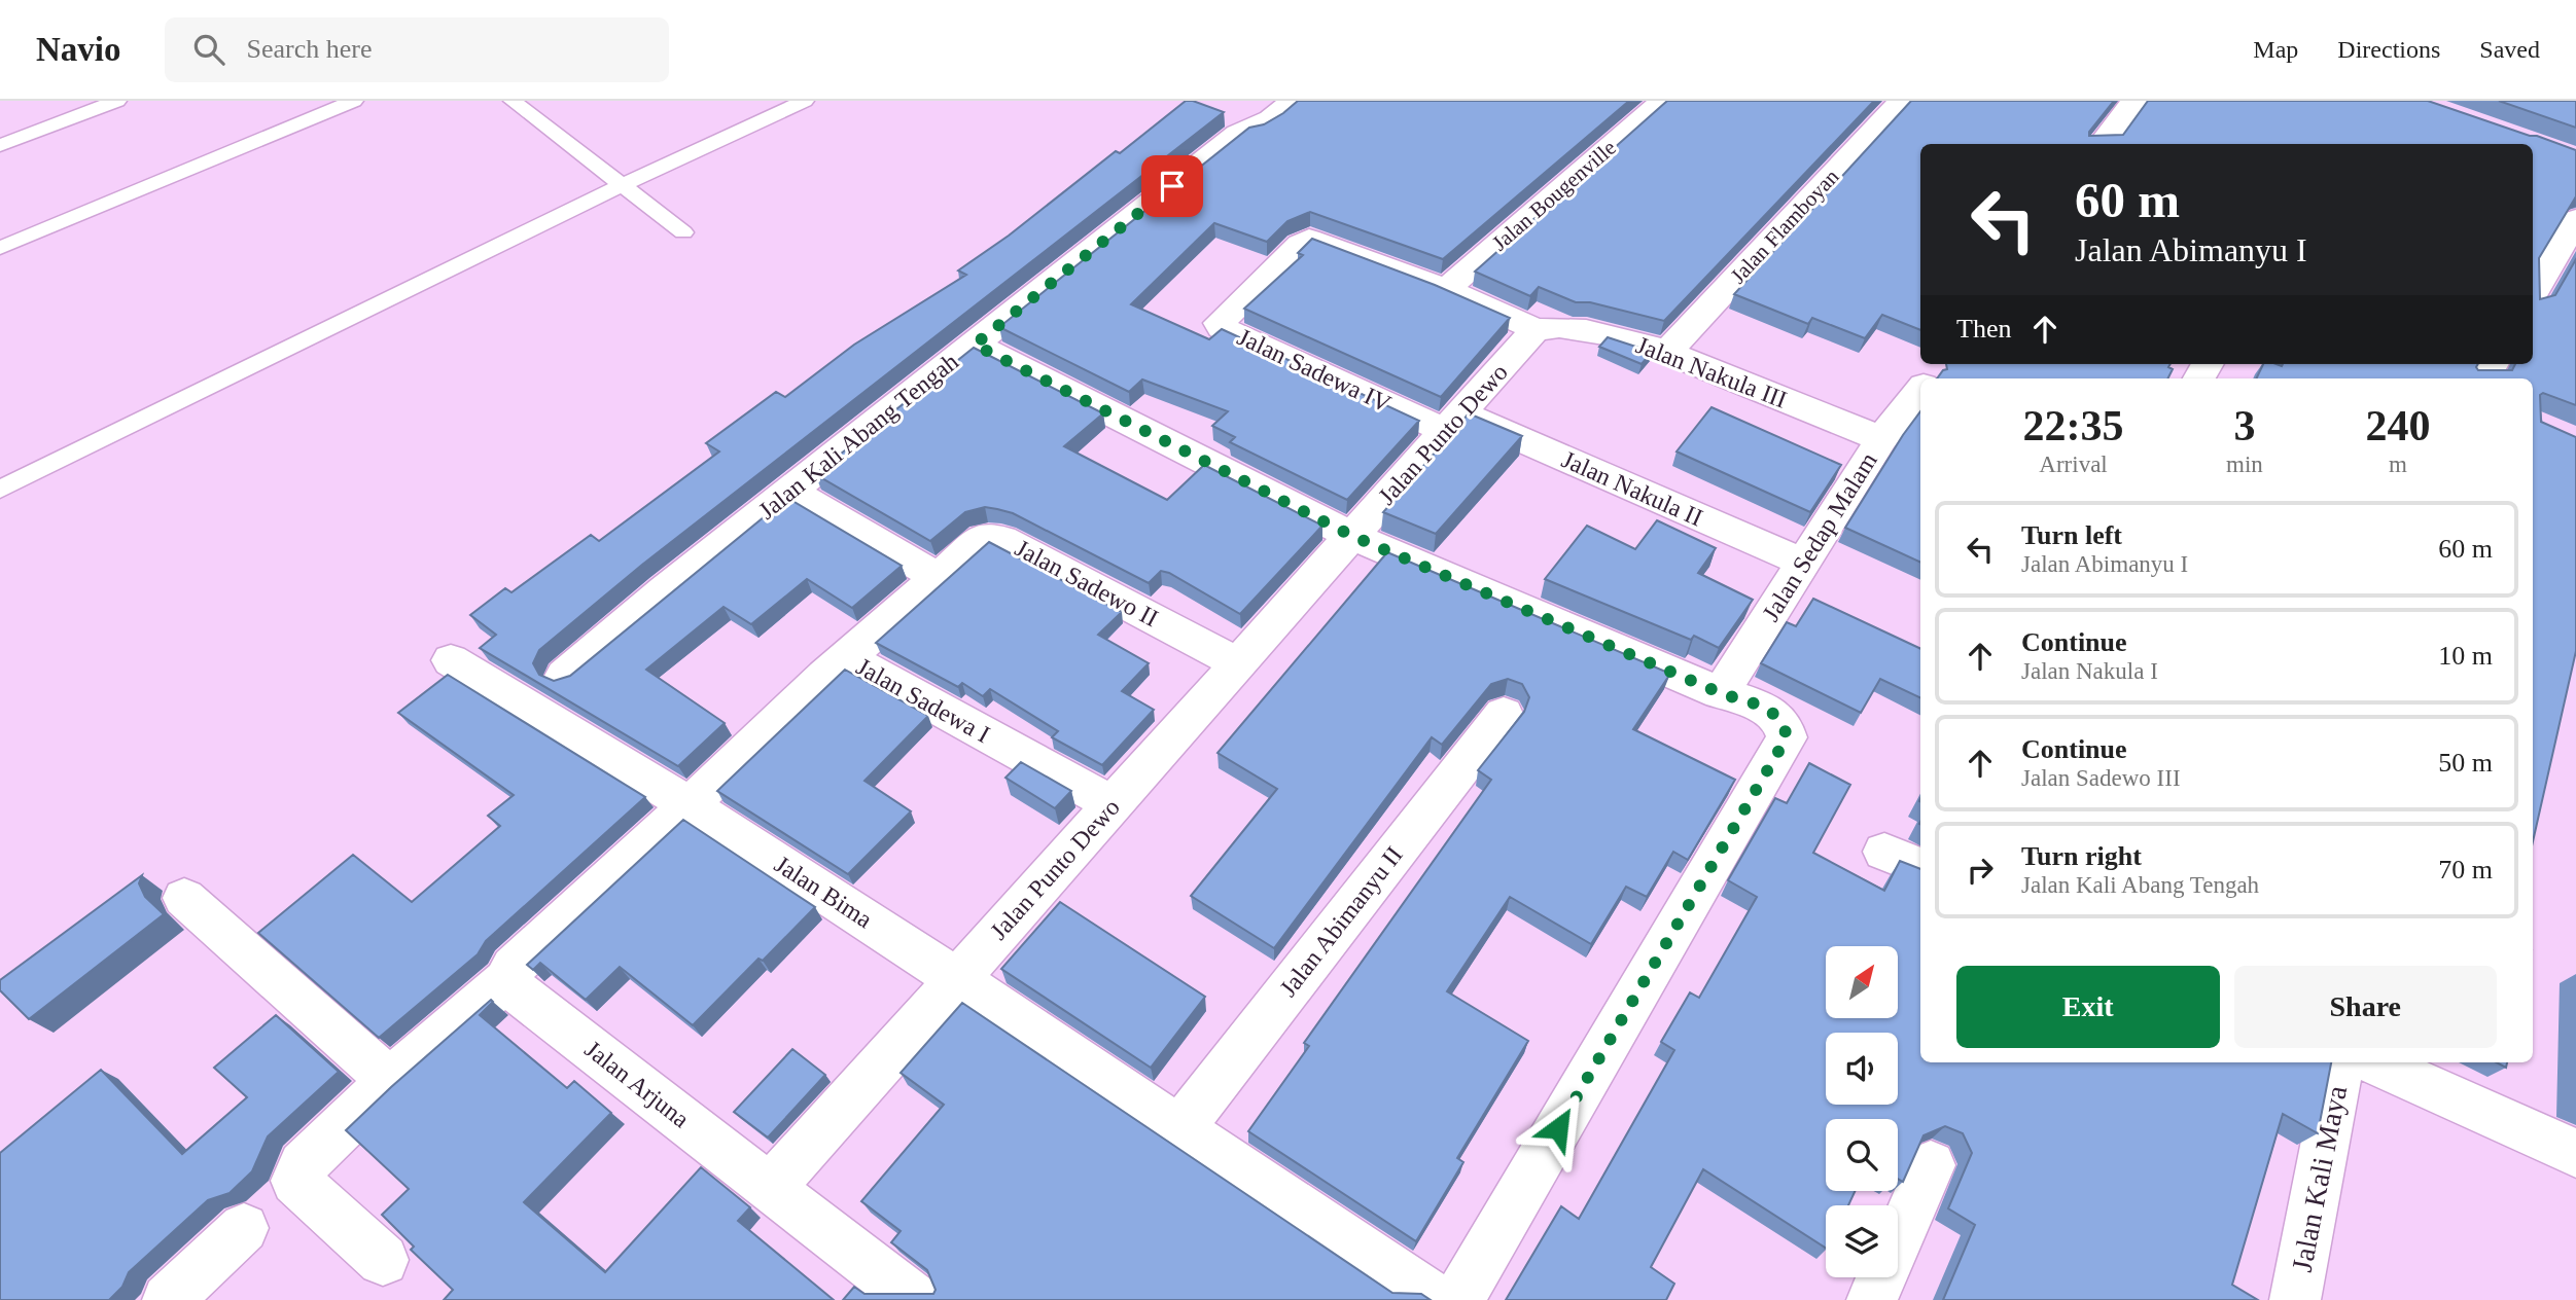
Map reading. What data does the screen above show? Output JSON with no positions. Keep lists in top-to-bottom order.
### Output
{
  "streets": {
    "street": [
      "Jalan Bougenville",
      "Jalan Flamboyan",
      "Jalan Sadewa IV",
      "Jalan Nakula III",
      "Jalan Punto Dewo",
      "Jalan Kali Abang Tengah",
      "Jalan Nakula II",
      "Jalan Sedap Malam",
      "Jalan Sadewo II",
      "Jalan Sadewa I",
      "Jalan Bima",
      "Jalan Abimanyu II",
      "Jalan Arjuna",
      "Jalan Kali Maya"
    ]
  },
  "crossings": [
    ["Jalan Bougenville", "Jalan Sadewa IV"],
    ["Jalan Flamboyan", "Jalan Nakula III"],
    ["Jalan Sadewa IV", "Jalan Punto Dewo"],
    ["Jalan Sadewa IV", "Jalan Nakula II"],
    ["Jalan Nakula III", "Jalan Punto Dewo"],
    ["Jalan Nakula III", "Jalan Sedap Malam"],
    ["Jalan Punto Dewo", "Jalan Nakula II"],
    ["Jalan Punto Dewo", "Jalan Sadewo II"],
    ["Jalan Punto Dewo", "Jalan Sadewa I"],
    ["Jalan Punto Dewo", "Jalan Bima"],
    ["Jalan Nakula II", "Jalan Sedap Malam"],
    ["Jalan Sadewo II", "Jalan Sadewa I"],
    ["Jalan Sadewa I", "Jalan Bima"],
    ["Jalan Sadewa I", "Jalan Arjuna"]
  ],
  "north": "top right",
  "page": {
    "header": "Navio",
    "search": "Search here",
    "nav": ["Map", "Directions", "Saved"],
    "turn": ["60 m", "Jalan Abimanyu I"],
    "then": "Then",
    "eta": [
      "22:35",
      "Arrival",
      "3",
      "min",
      "240",
      "m"
    ],
    "list": [
      {
        "name": "Turn left",
        "note": "Jalan Abimanyu I",
        "value": "60 m"
      },
      {
        "name": "Continue",
        "note": "Jalan Nakula I",
        "value": "10 m"
      },
      {
        "name": "Continue",
        "note": "Jalan Sadewo III",
        "value": "50 m"
      },
      {
        "name": "Turn right",
        "note": "Jalan Kali Abang Tengah",
        "value": "70 m"
      }
    ],
    "buttons": ["Exit", "Share"]
  }
}
